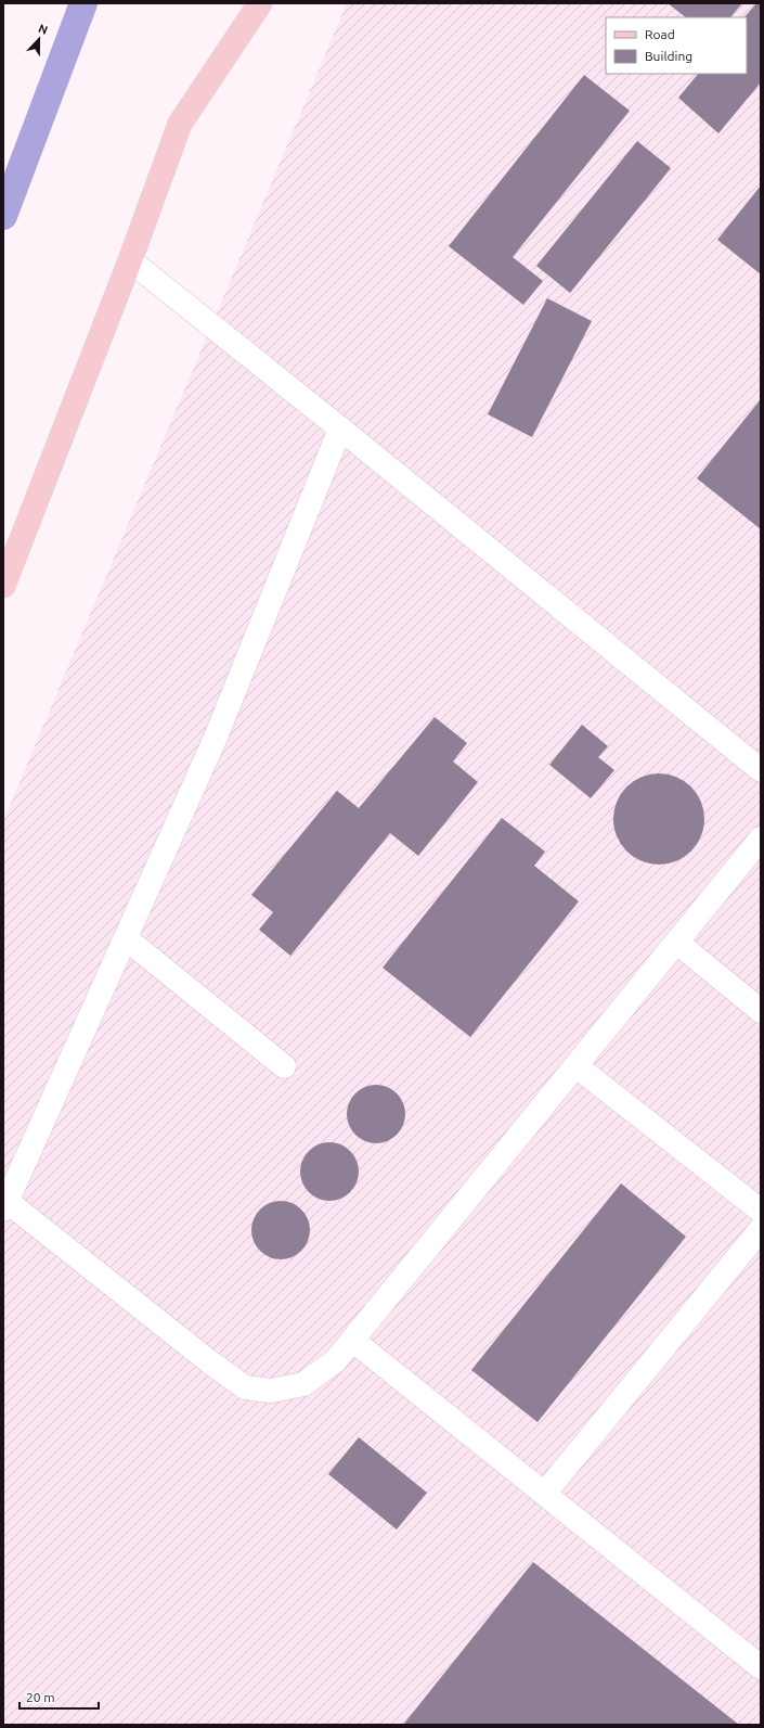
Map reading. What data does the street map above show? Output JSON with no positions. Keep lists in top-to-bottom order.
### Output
{
  "legend": ["Road", "Building"],
  "scale_bar": "20 m",
  "north": "top"
}
